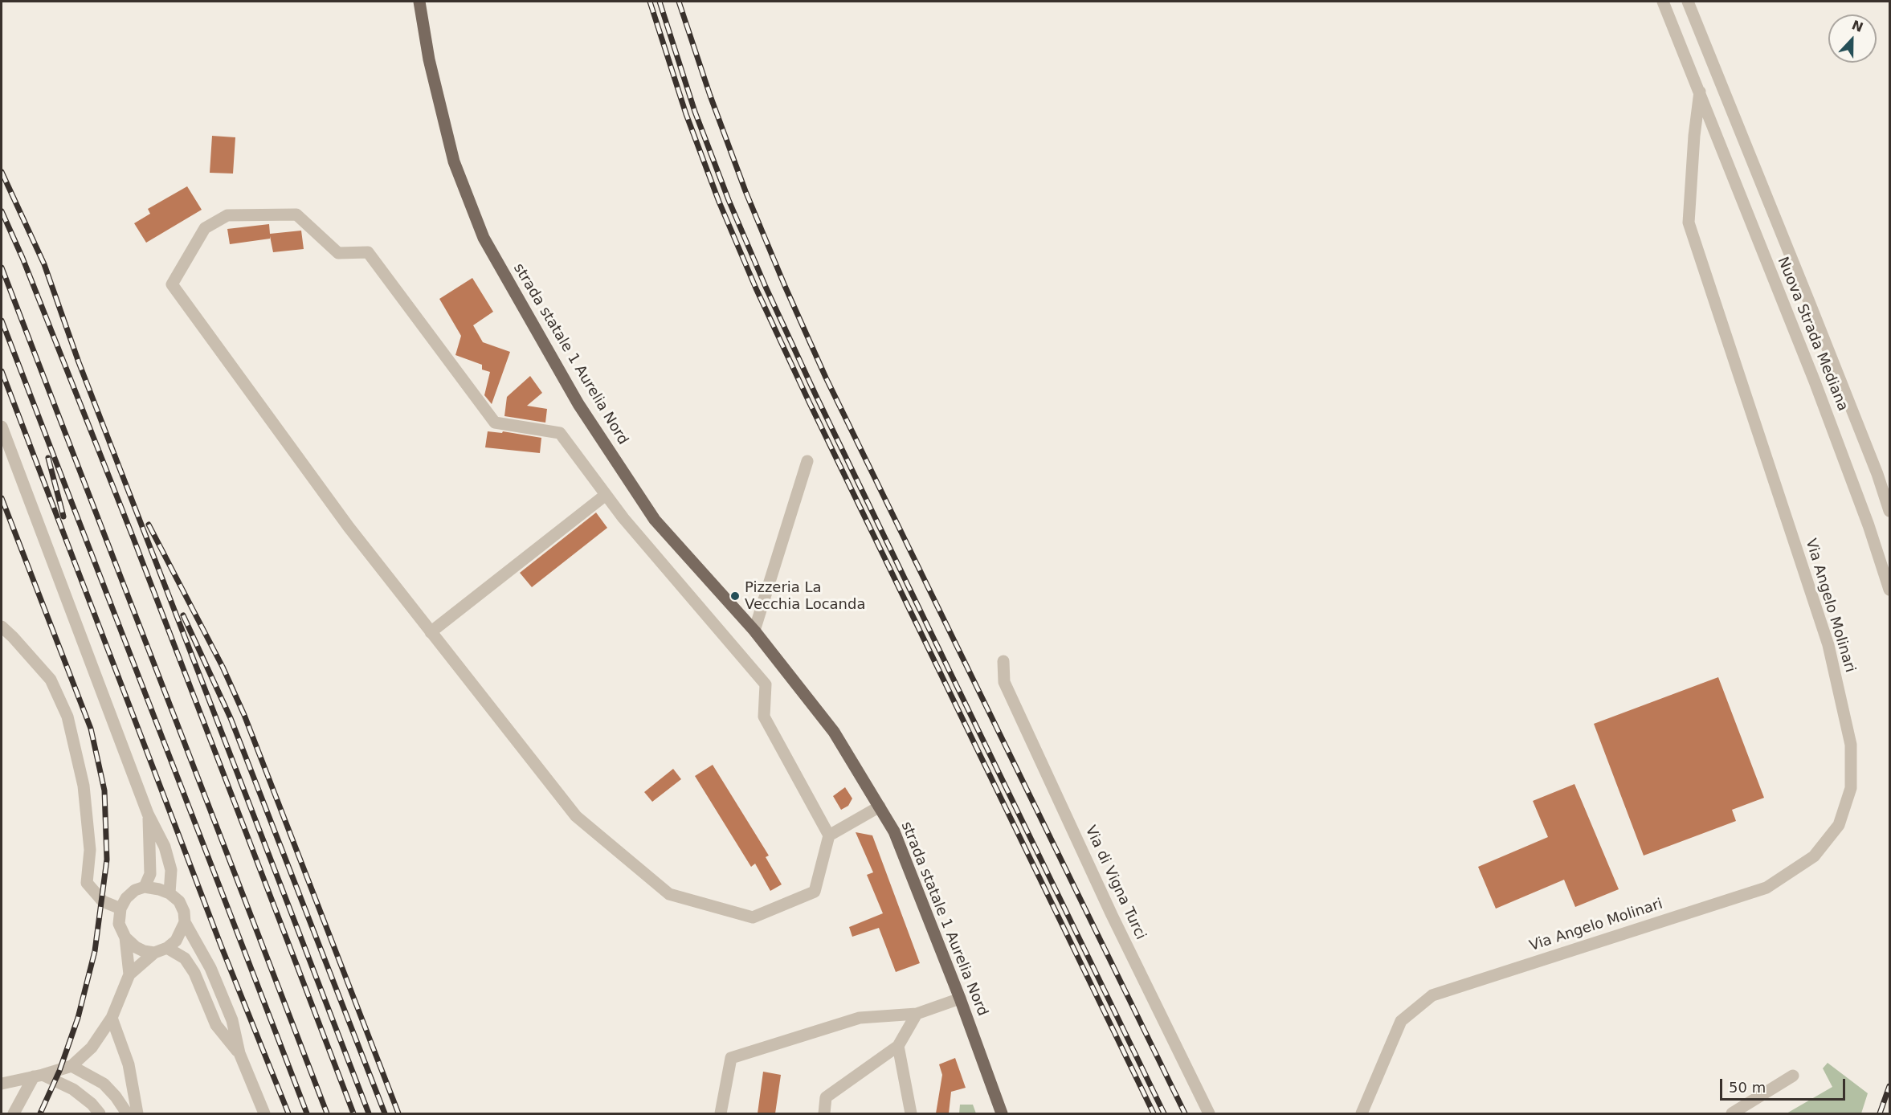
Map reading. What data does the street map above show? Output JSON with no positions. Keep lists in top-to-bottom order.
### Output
{
  "streets": {
    "main road": ["strada statale 1 Aurelia Nord"],
    "street": ["Nuova Strada Mediana", "Via Angelo Molinari", "Via di Vigna Turci"]
  },
  "crossings": [
    ["Nuova Strada Mediana", "Via Angelo Molinari"]
  ],
  "places": ["Pizzeria La Vecchia Locanda"],
  "scale_bar": "50 m",
  "north": "top"
}
